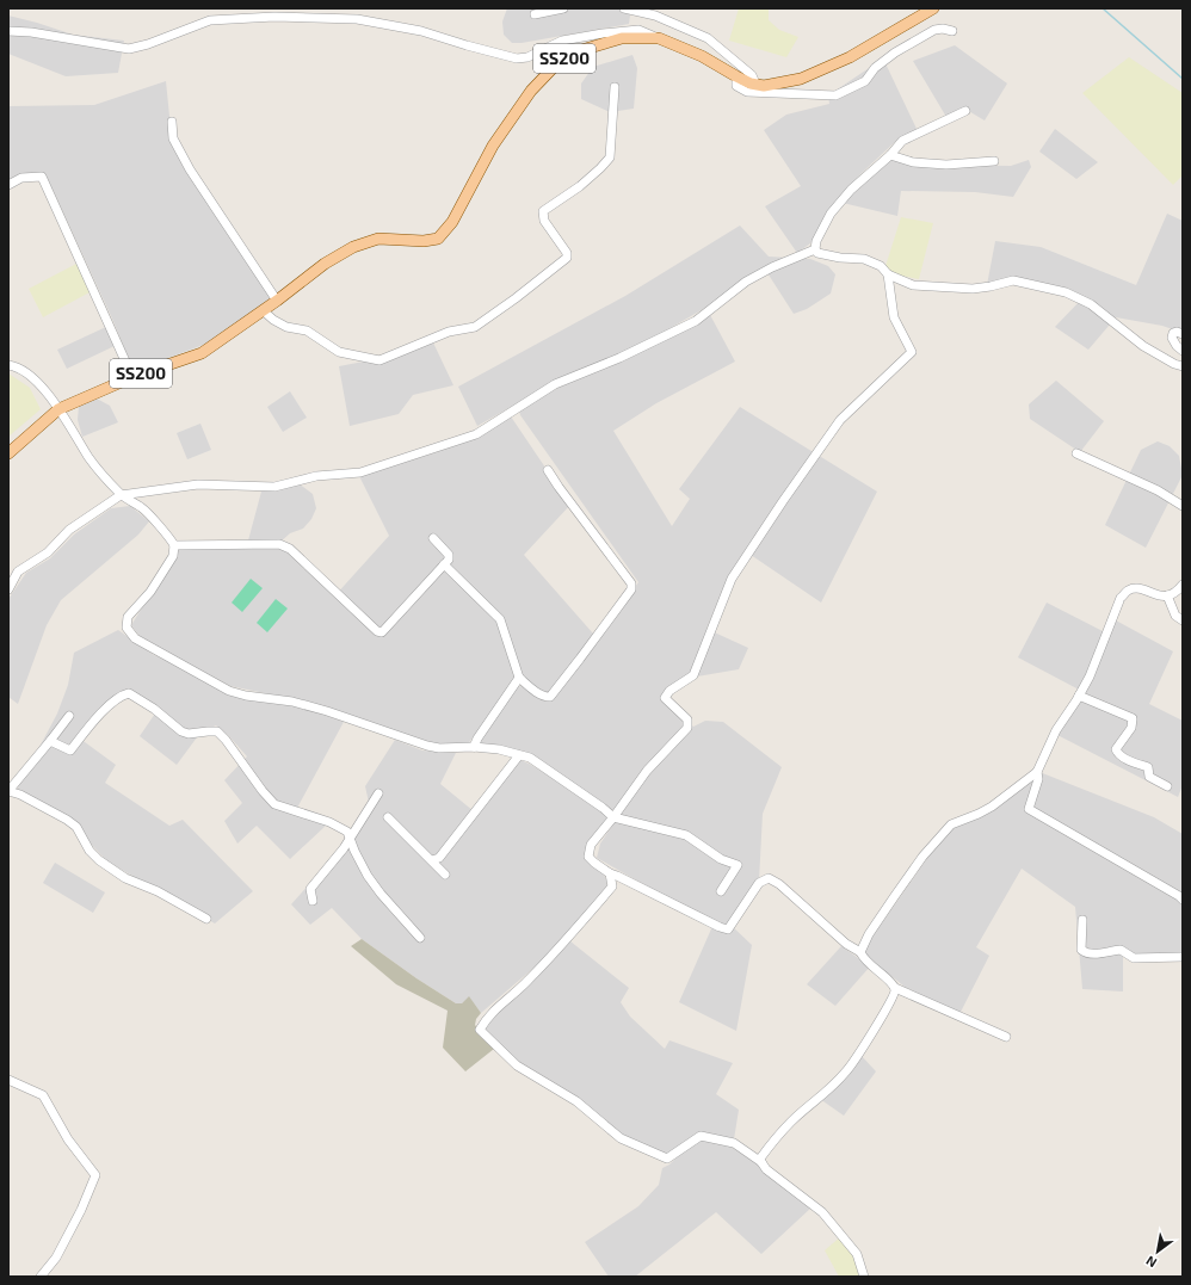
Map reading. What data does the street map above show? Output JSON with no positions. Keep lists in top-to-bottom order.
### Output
{
  "streets": {
    "main road": ["SS200"]
  },
  "north": "bottom left"
}
